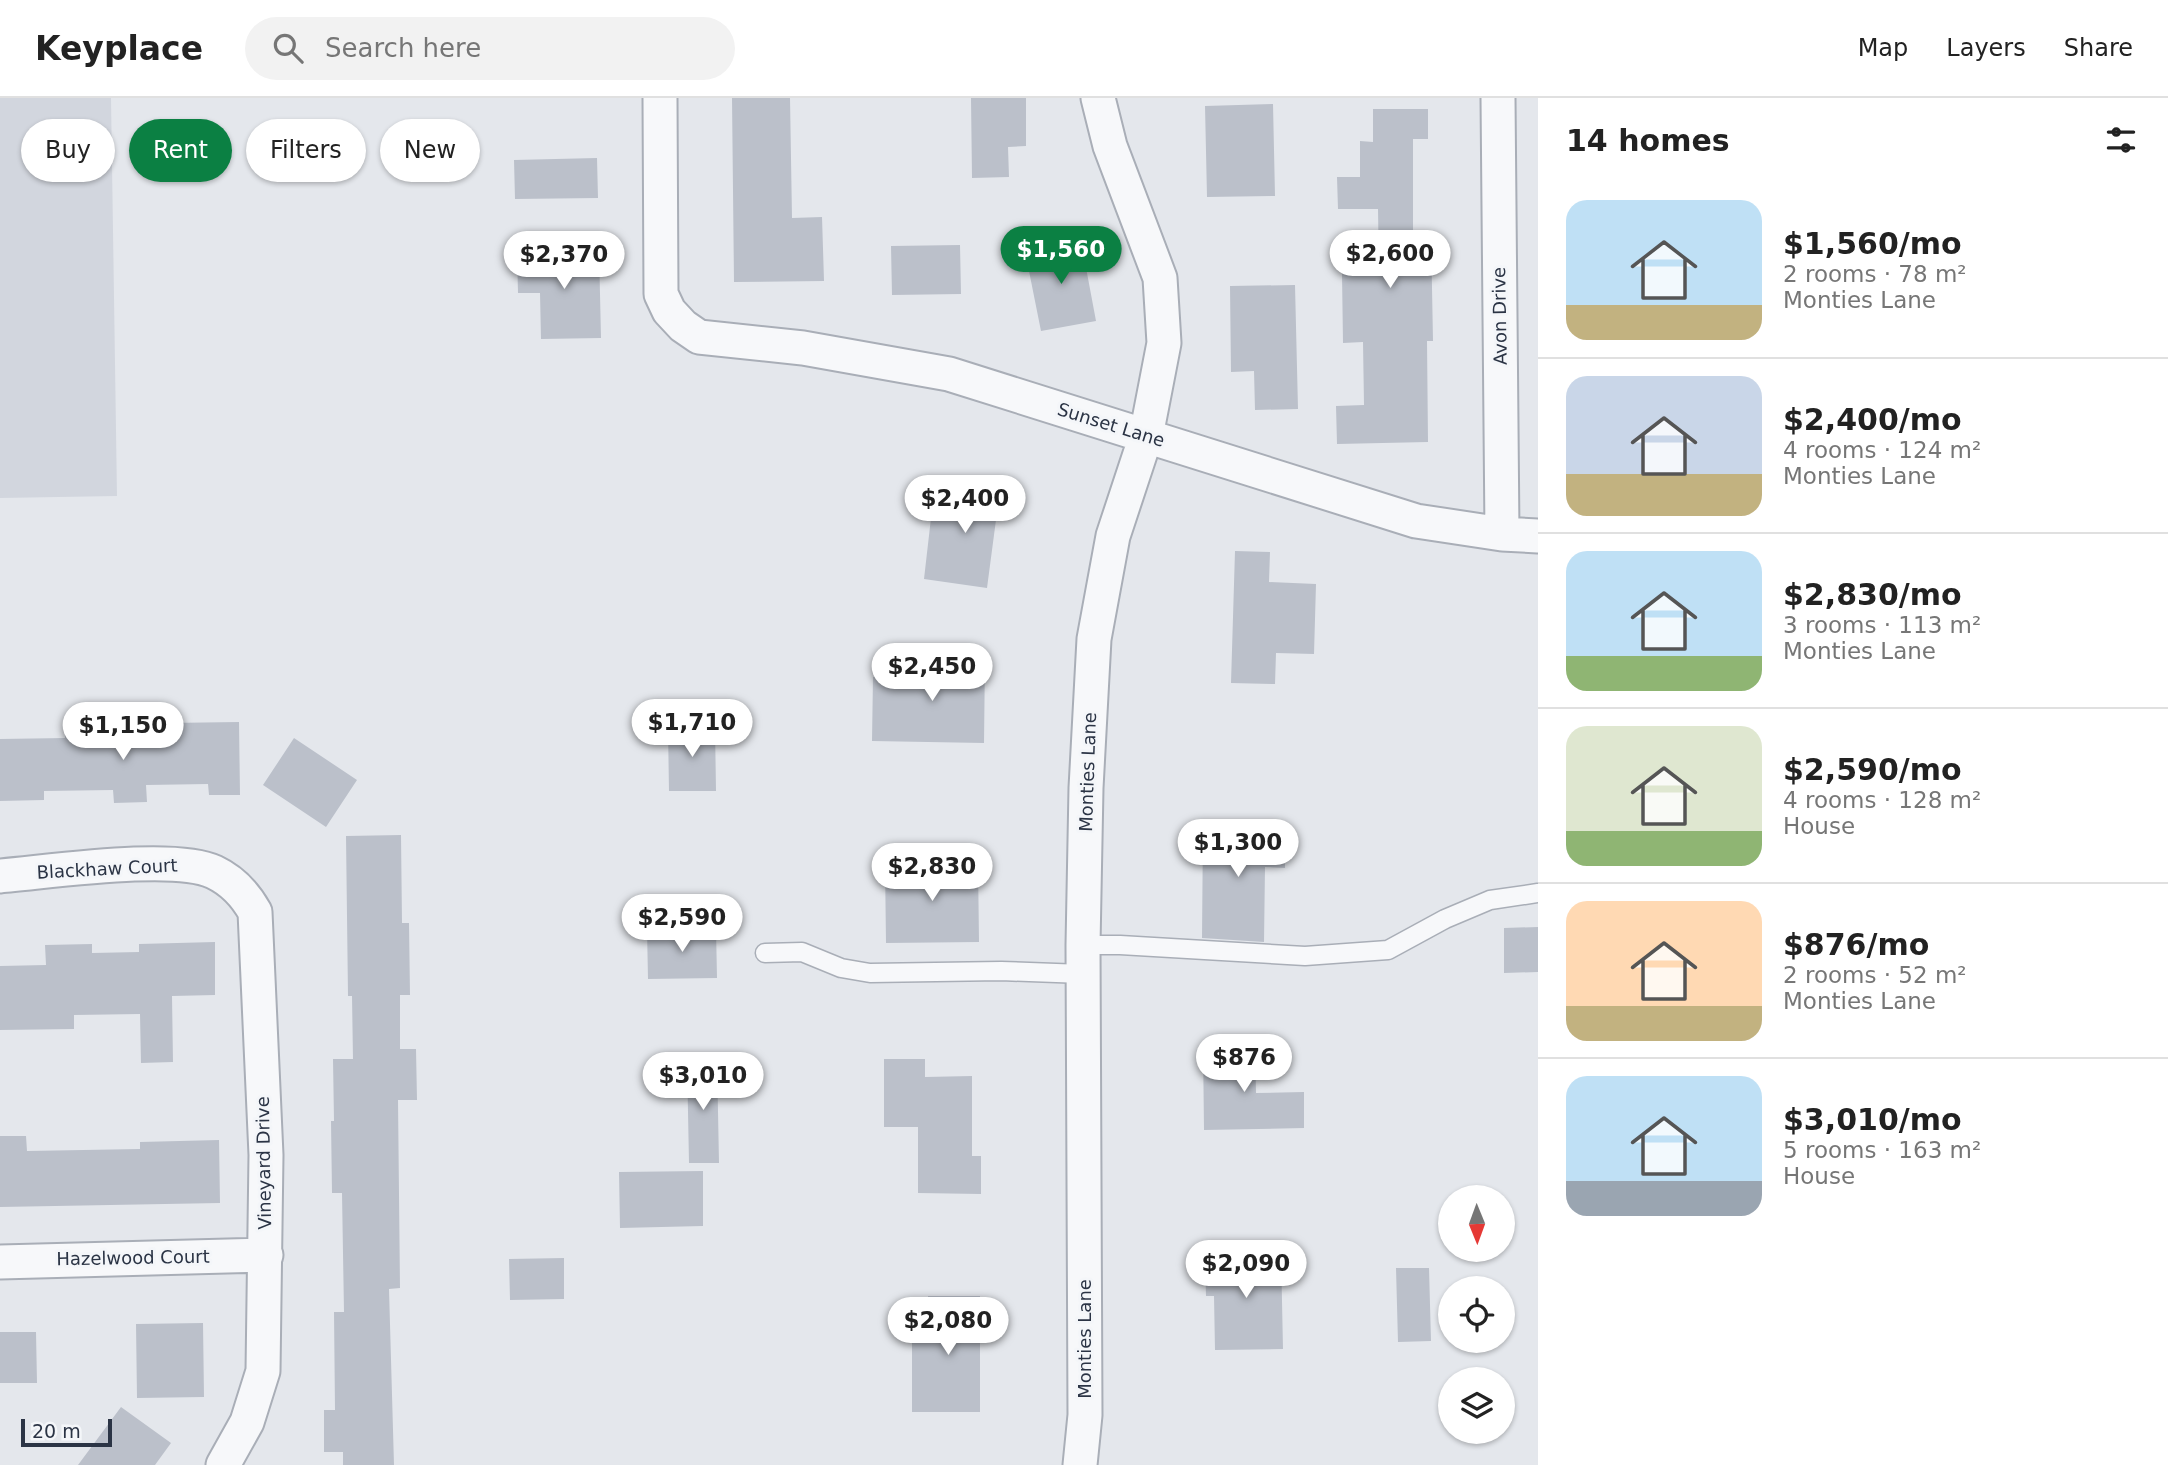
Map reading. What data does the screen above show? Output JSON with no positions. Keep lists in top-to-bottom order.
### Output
{
  "streets": {
    "street": [
      "Avon Drive",
      "Sunset Lane",
      "Monties Lane",
      "Blackhaw Court",
      "Vineyard Drive",
      "Hazelwood Court"
    ]
  },
  "crossings": [
    ["Avon Drive", "Sunset Lane"],
    ["Sunset Lane", "Monties Lane"],
    ["Blackhaw Court", "Vineyard Drive"],
    ["Vineyard Drive", "Hazelwood Court"]
  ],
  "scale_bar": "20 m",
  "north": "bottom",
  "page": {
    "header": "Keyplace",
    "search": "Search here",
    "nav": ["Map", "Layers", "Share"],
    "heading": "14 homes",
    "chip": [
      "Buy",
      "Rent",
      "Filters",
      "New"
    ],
    "list": [
      {
        "name": "$1,560/mo",
        "note": "2 rooms · 78 m² · Monties Lane"
      },
      {
        "name": "$2,400/mo",
        "note": "4 rooms · 124 m² · Monties Lane"
      },
      {
        "name": "$2,830/mo",
        "note": "3 rooms · 113 m² · Monties Lane"
      },
      {
        "name": "$2,590/mo",
        "note": "4 rooms · 128 m² · House"
      },
      {
        "name": "$876/mo",
        "note": "2 rooms · 52 m² · Monties Lane"
      },
      {
        "name": "$3,010/mo",
        "note": "5 rooms · 163 m² · House"
      }
    ],
    "price": [
      "$1,560",
      "$2,600",
      "$2,370",
      "$2,400",
      "$2,450",
      "$1,710",
      "$1,150",
      "$1,300",
      "$2,830",
      "$2,590",
      "$876",
      "$3,010",
      "$2,090",
      "$2,080"
    ],
    "scale": "20 m"
  }
}
